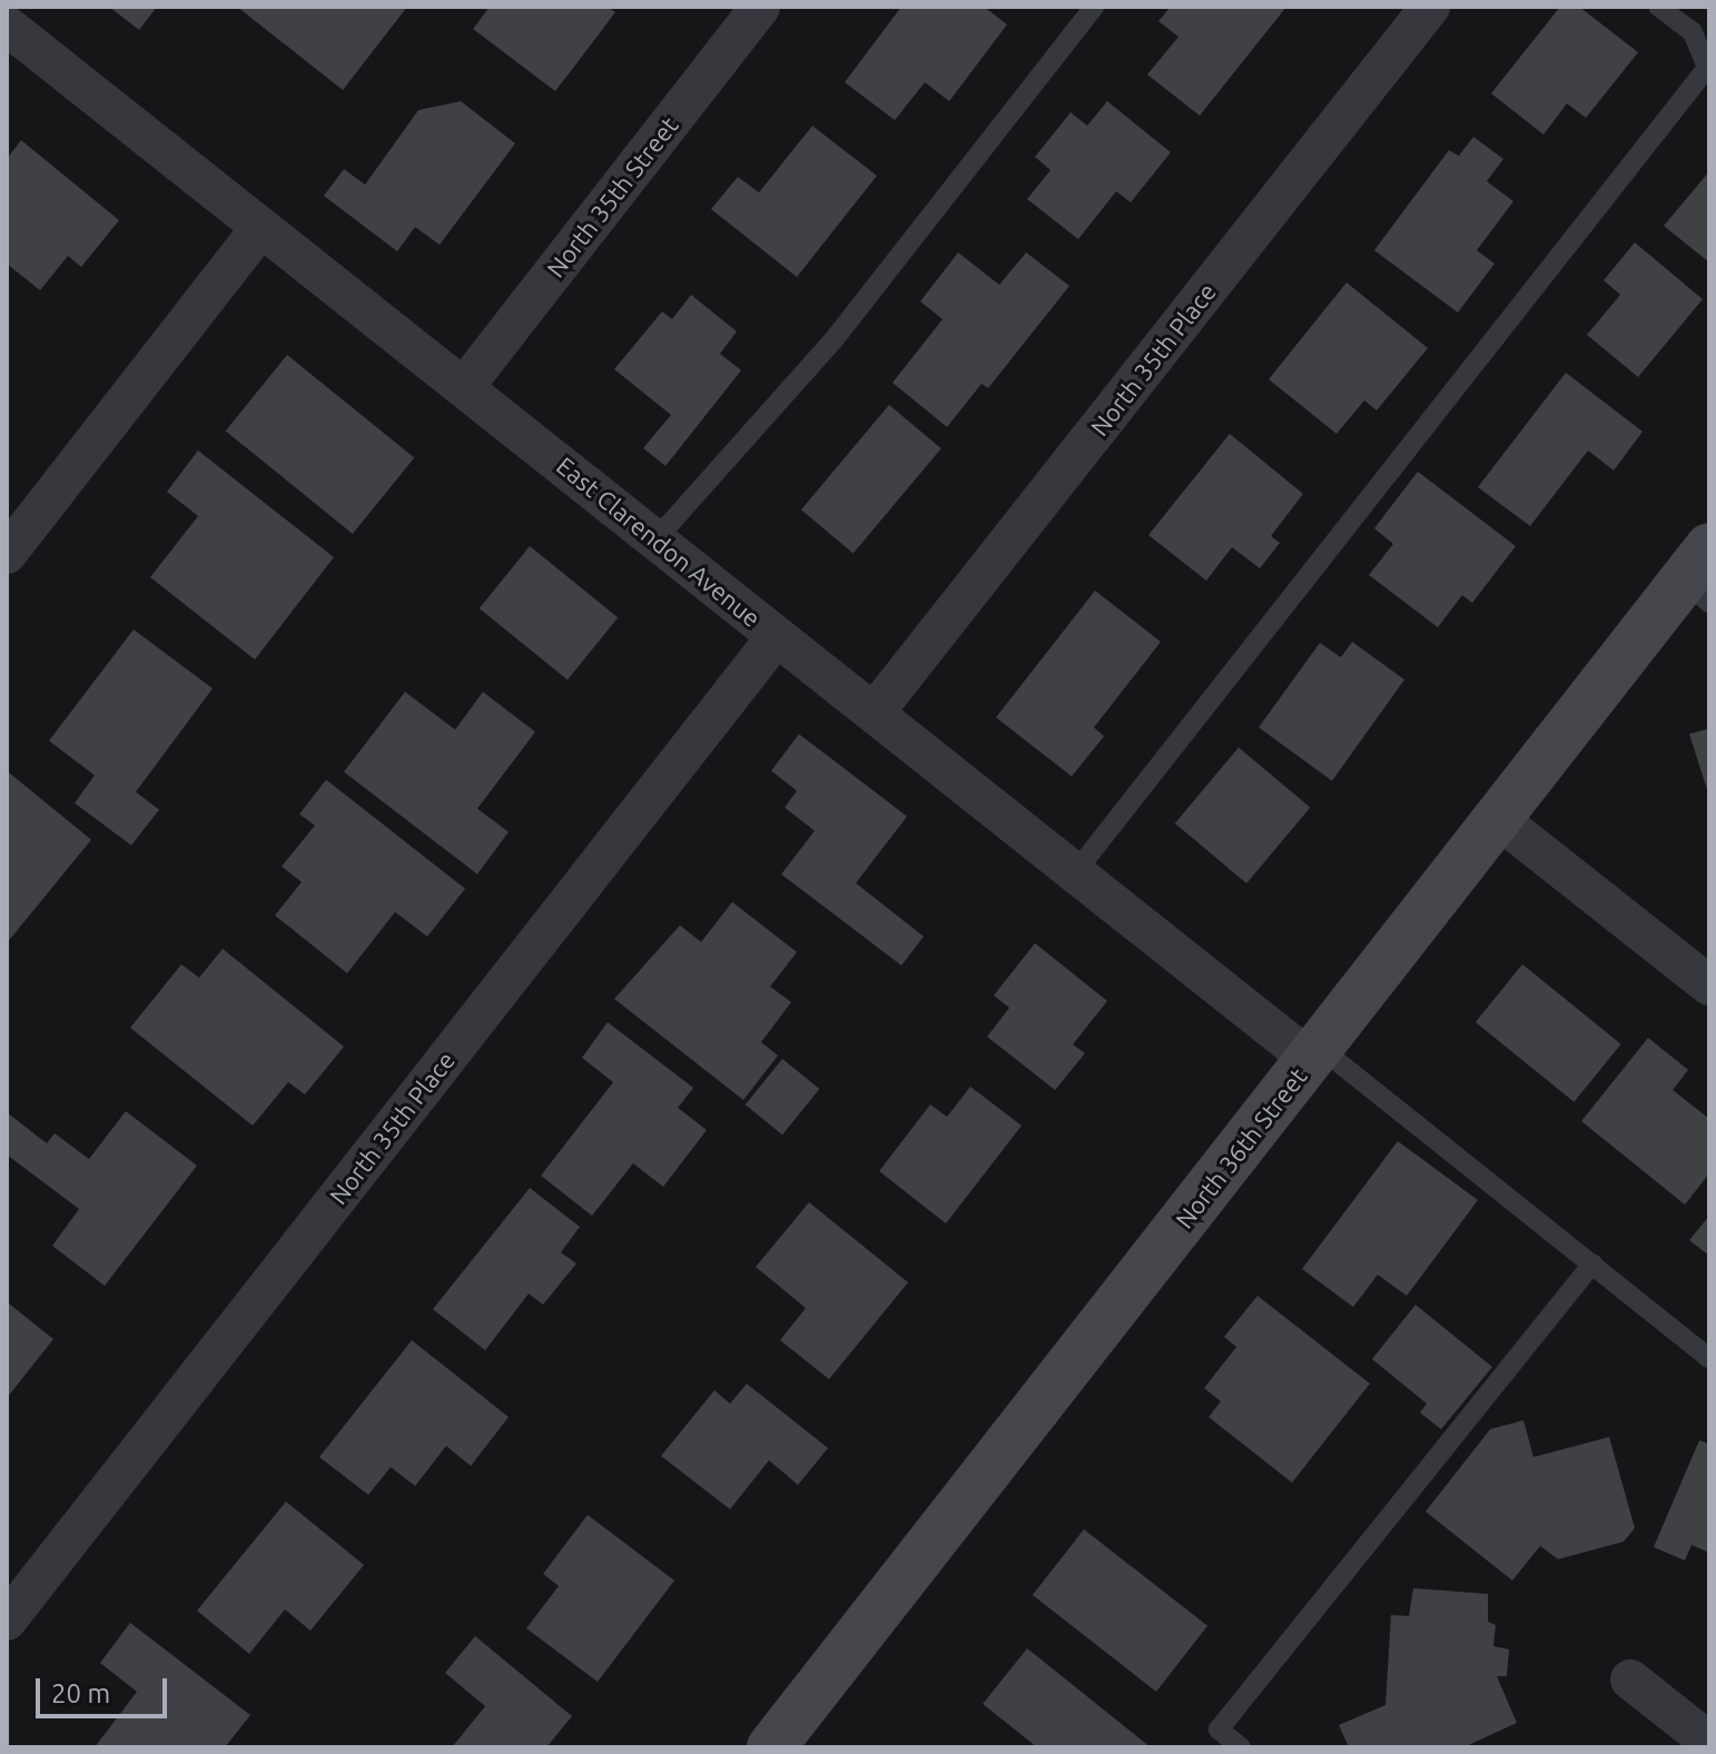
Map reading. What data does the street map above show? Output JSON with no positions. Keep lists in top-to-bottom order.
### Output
{
  "streets": {
    "main road": ["North 36th Street"],
    "street": ["North 35th Street", "North 35th Place", "East Clarendon Avenue"]
  },
  "crossings": [
    ["North 35th Street", "East Clarendon Avenue"],
    ["North 35th Place", "East Clarendon Avenue"],
    ["East Clarendon Avenue", "North 36th Street"]
  ],
  "scale_bar": "20 m"
}
